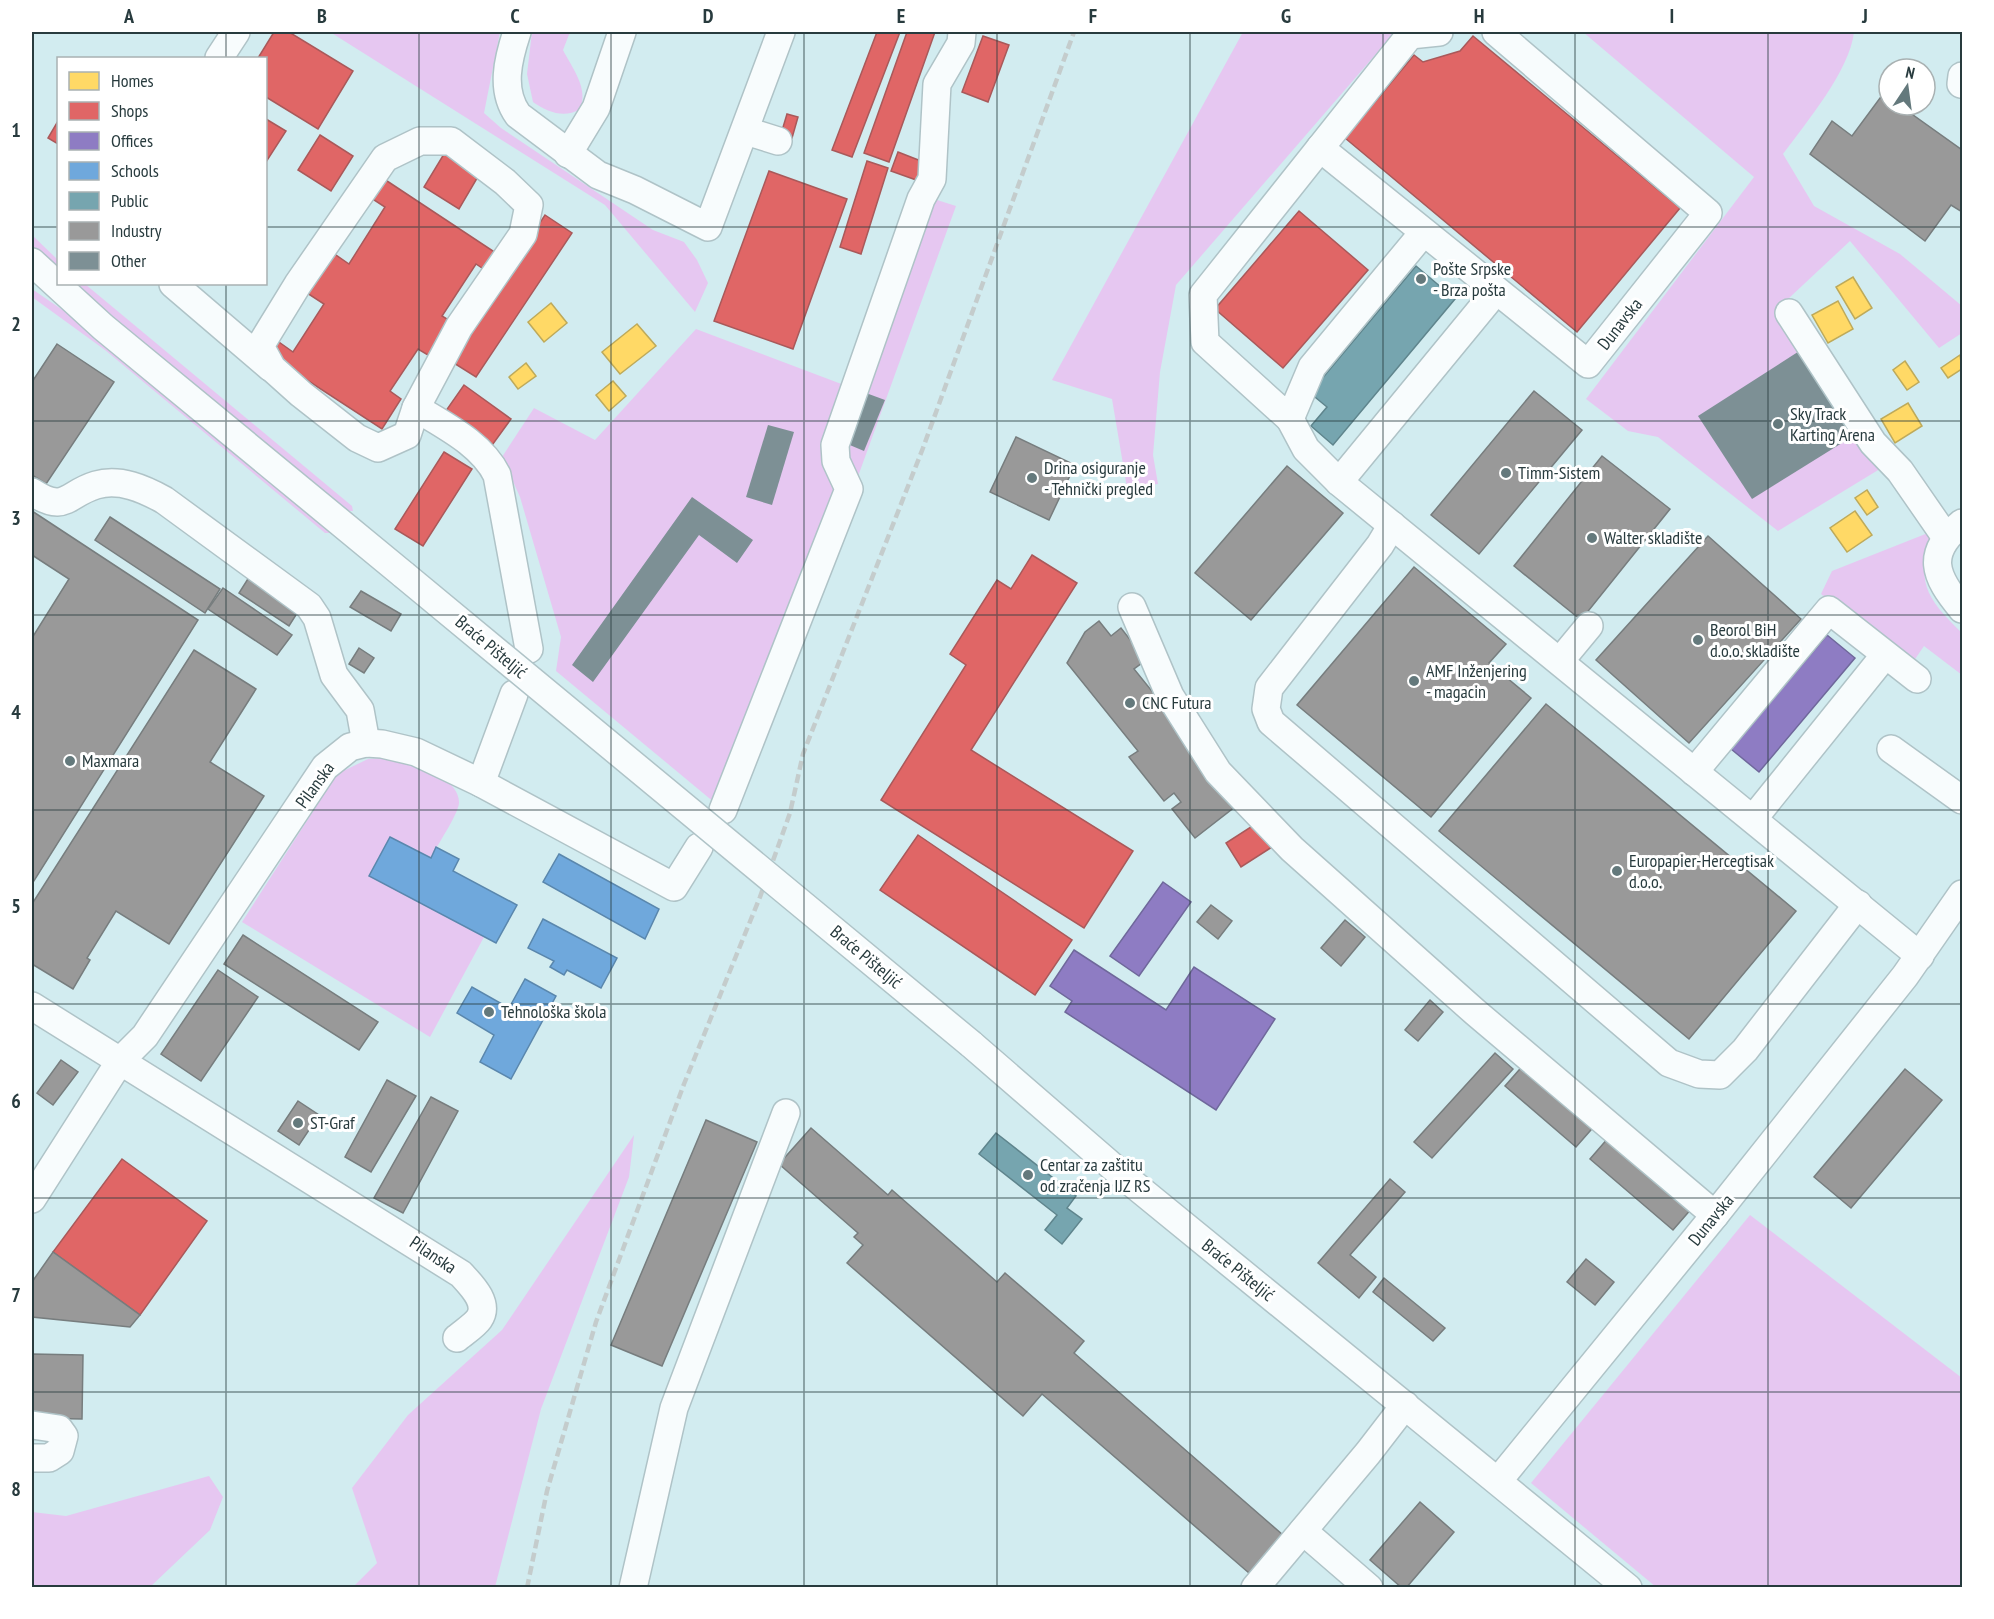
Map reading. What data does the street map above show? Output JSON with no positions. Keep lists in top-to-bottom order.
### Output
{
  "streets": {
    "street": ["Dunavska", "Braće Pišteljić", "Pilanska"]
  },
  "crossings": [
    ["Dunavska", "Braće Pišteljić"]
  ],
  "places": [
    "Pošte Srpske - Brza pošta",
    "Sky Track Karting Arena",
    "Timm-Sistem",
    "Drina osiguranje - Tehnički pregled",
    "Walter skladište",
    "Beorol BiH d.o.o. skladište",
    "AMF Inženjering - magacin",
    "CNC Futura",
    "Maxmara",
    "Europapier-Hercegtisak d.o.o.",
    "Tehnološka škola",
    "ST-Graf",
    "Centar za zaštitu od zračenja IJZ RS"
  ],
  "legend": [
    "Homes",
    "Shops",
    "Offices",
    "Schools",
    "Public",
    "Industry",
    "Other"
  ],
  "north": "top",
  "grid": {
    "columns": [
      "A",
      "B",
      "C",
      "D",
      "E",
      "F",
      "G",
      "H",
      "I",
      "J"
    ],
    "rows": [
      "1",
      "2",
      "3",
      "4",
      "5",
      "6",
      "7",
      "8"
    ]
  }
}
